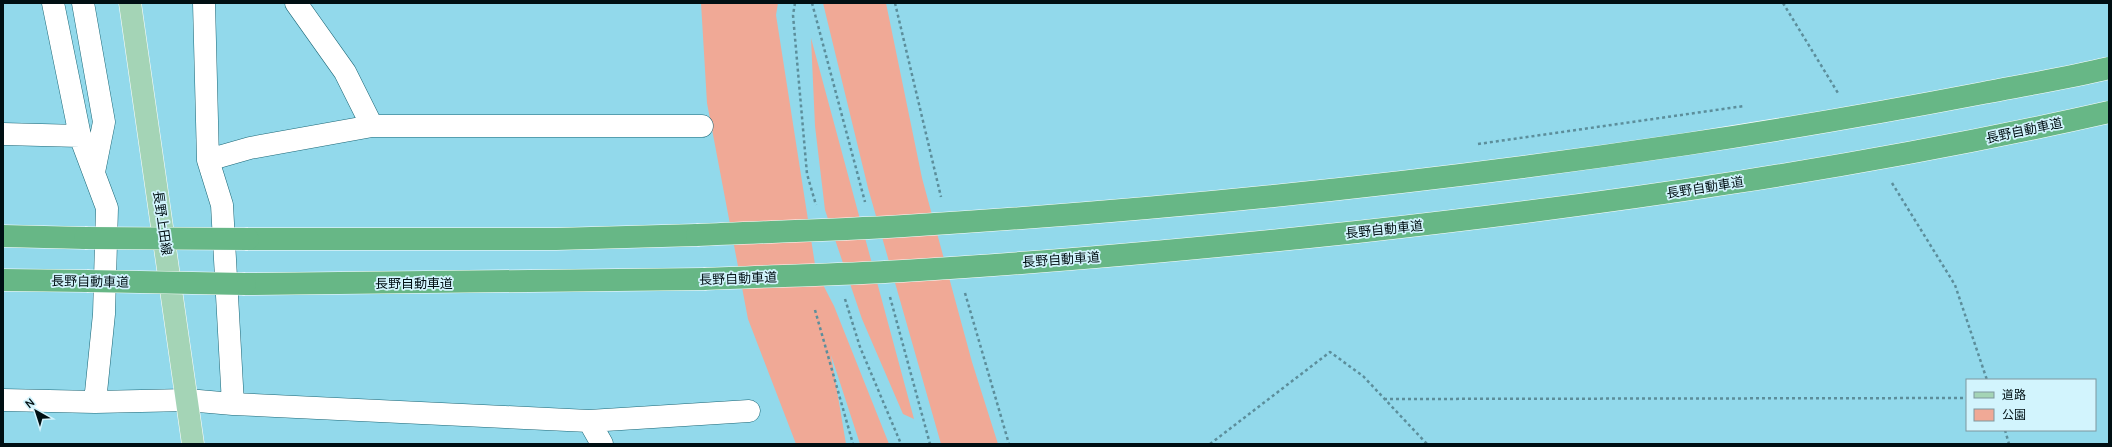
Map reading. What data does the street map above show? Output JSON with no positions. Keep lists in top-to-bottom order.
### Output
{
  "streets": {
    "highway": ["長野自動車道"],
    "main road": ["長野上田線"]
  },
  "legend": ["道路", "公園"],
  "north": "top left"
}
